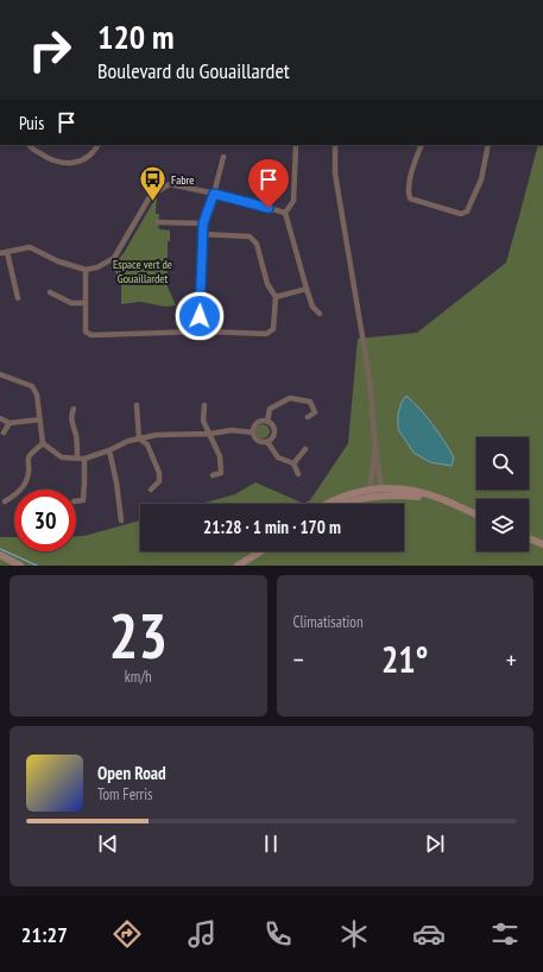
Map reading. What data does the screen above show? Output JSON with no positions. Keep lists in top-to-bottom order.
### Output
{
  "parks": ["Espace vert de Gouaillardet"],
  "places": {
    "bus stop": ["Fabre"]
  },
  "page": {
    "turn": ["120 m", "Boulevard du Gouaillardet"],
    "then": "Puis",
    "limit": "30",
    "trip": "21:28 · 1 min · 170 m",
    "tile": [
      ["23", "km/h"],
      "Climatisation"
    ],
    "heat": ["−", "21°", "+"],
    "song": ["Open Road", "Tom Ferris"],
    "tabs": "21:27"
  }
}
